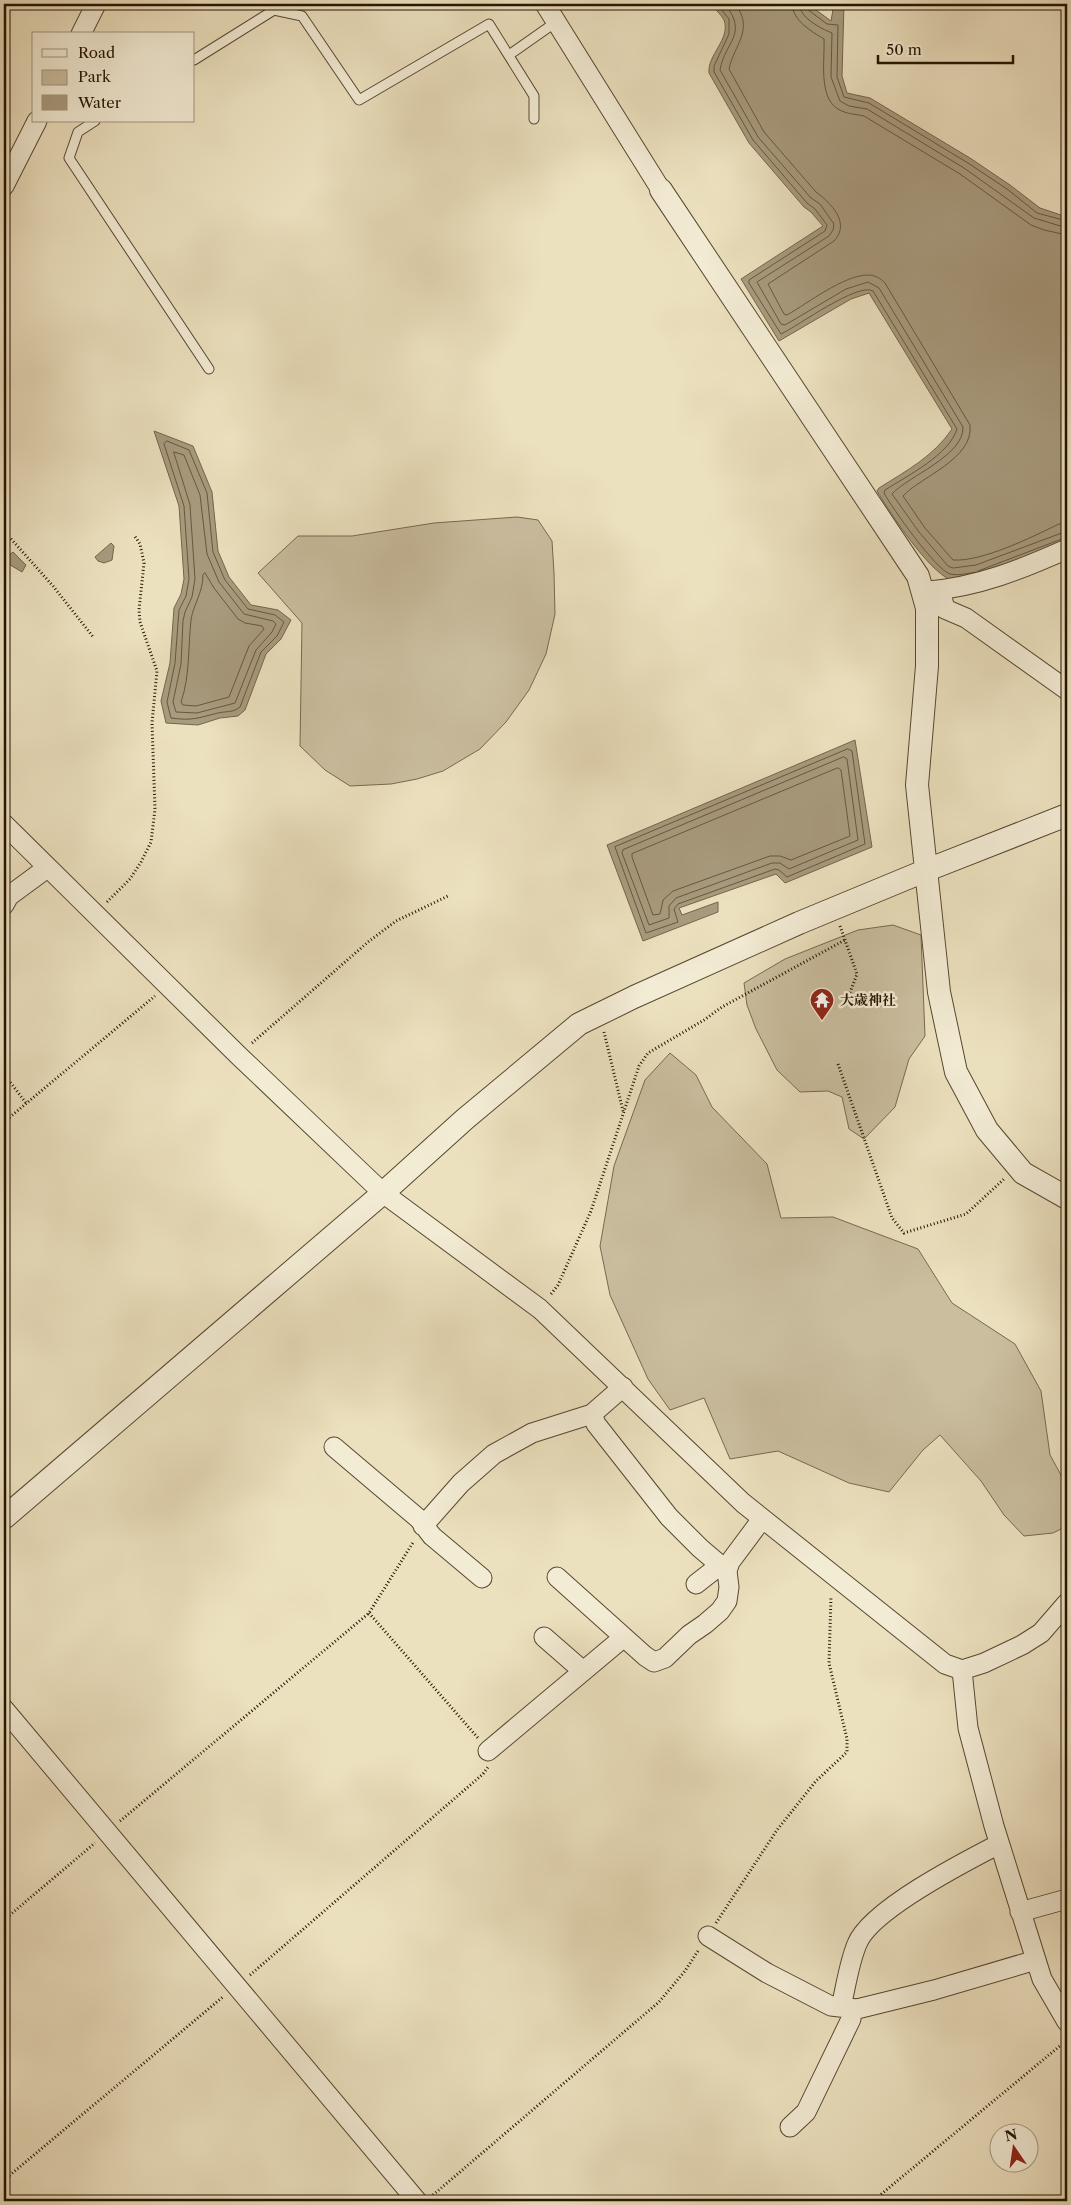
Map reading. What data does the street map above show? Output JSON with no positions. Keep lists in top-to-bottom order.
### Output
{
  "places": {
    "temple": ["大歳神社"]
  },
  "legend": ["Road", "Park", "Water"],
  "scale_bar": "50 m",
  "north": "top"
}
